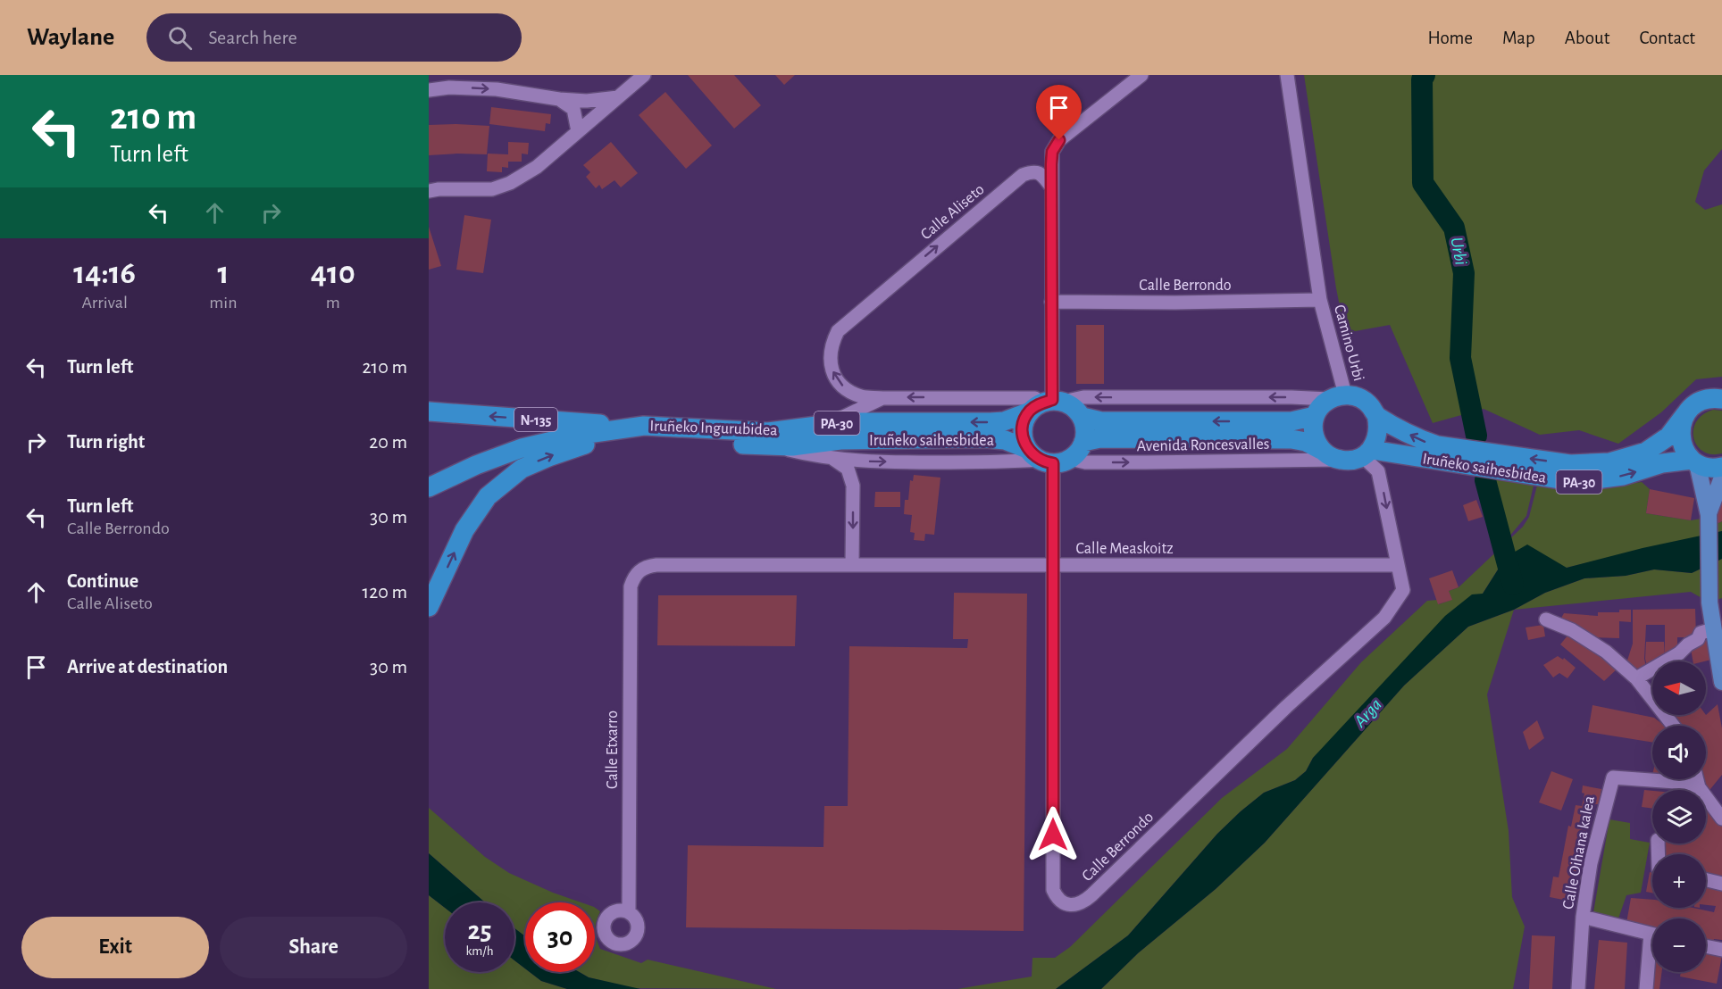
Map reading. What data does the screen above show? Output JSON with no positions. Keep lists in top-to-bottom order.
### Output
{
  "streets": {
    "highway": [
      "N-135",
      "PA-30",
      "Iruñeko Ingurubidea",
      "Iruñeko saihesbidea"
    ],
    "street": [
      "Calle Aliseto",
      "Calle Berrondo",
      "Camino Urbi",
      "Avenida Roncesvalles",
      "Calle Measkoitz",
      "Calle Etxarro",
      "Calle Oihana kalea"
    ]
  },
  "crossings": [
    ["Calle Berrondo", "Camino Urbi"],
    ["Calle Berrondo", "PA-30"],
    ["Calle Berrondo", "Iruñeko Ingurubidea"],
    ["Calle Berrondo", "Iruñeko saihesbidea"],
    ["Calle Berrondo", "Avenida Roncesvalles"],
    ["Calle Berrondo", "Calle Measkoitz"],
    ["Camino Urbi", "PA-30"],
    ["Camino Urbi", "Iruñeko saihesbidea"],
    ["Camino Urbi", "Avenida Roncesvalles"],
    ["N-135", "Iruñeko Ingurubidea"],
    ["PA-30", "Iruñeko saihesbidea"],
    ["PA-30", "Avenida Roncesvalles"],
    ["Iruñeko Ingurubidea", "Iruñeko saihesbidea"],
    ["Iruñeko Ingurubidea", "Avenida Roncesvalles"],
    ["Iruñeko saihesbidea", "Avenida Roncesvalles"],
    ["Calle Measkoitz", "Calle Etxarro"]
  ],
  "water": ["Urbi", "Arga"],
  "north": "left",
  "page": {
    "header": "Waylane",
    "search": "Search here",
    "nav": [
      "Home",
      "Map",
      "About",
      "Contact"
    ],
    "turn": ["210 m", "Turn left"],
    "eta": [
      "14:16",
      "Arrival",
      "1",
      "min",
      "410",
      "m"
    ],
    "list": [
      {
        "name": "Turn left",
        "value": "210 m"
      },
      {
        "name": "Turn right",
        "value": "20 m"
      },
      {
        "name": "Turn left",
        "note": "Calle Berrondo",
        "value": "30 m"
      },
      {
        "name": "Continue",
        "note": "Calle Aliseto",
        "value": "120 m"
      },
      {
        "name": "Arrive at destination",
        "value": "30 m"
      }
    ],
    "map_buttons": ["+", "−"],
    "speed": "25 km/h",
    "limit": "30",
    "buttons": ["Exit", "Share"]
  }
}
